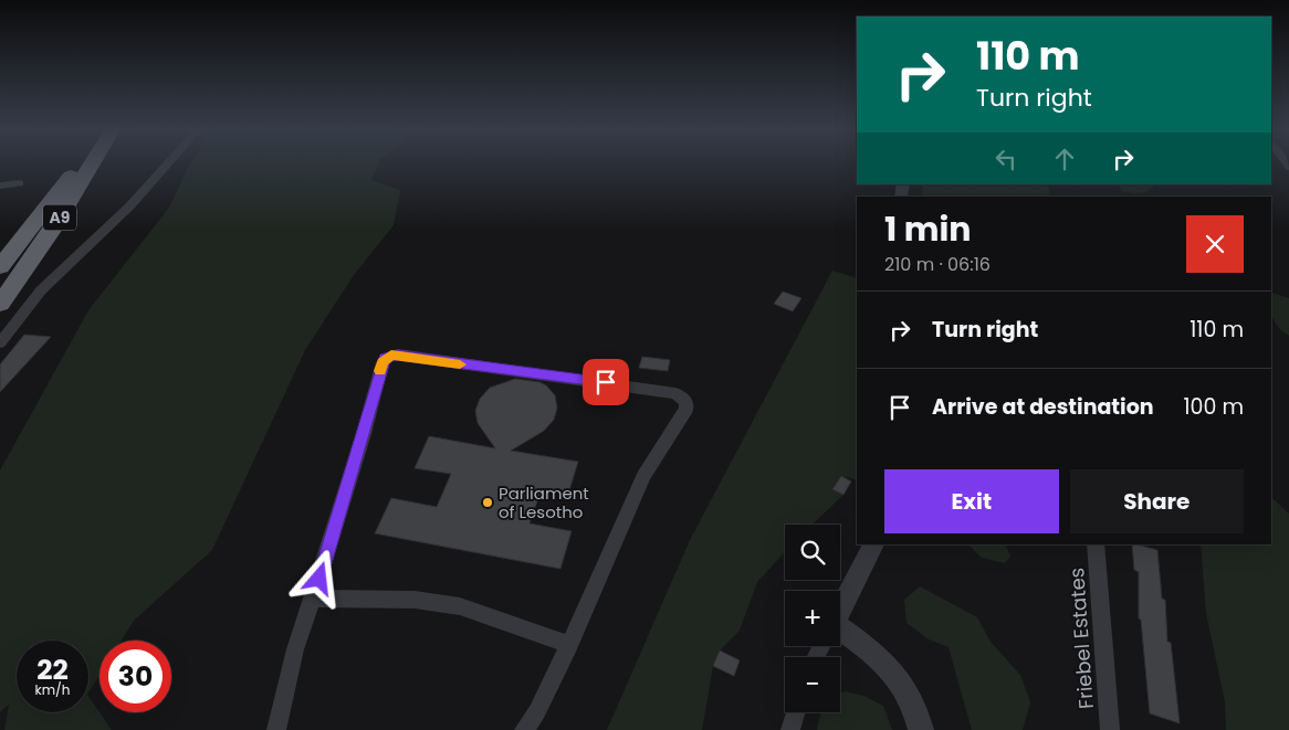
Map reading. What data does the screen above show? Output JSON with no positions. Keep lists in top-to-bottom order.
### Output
{
  "streets": {
    "highway": ["A9"],
    "street": ["Friebel Estates"]
  },
  "places": ["Parliament of Lesotho"],
  "page": {
    "turn": ["110 m", "Turn right"],
    "heading": ["1 min", "210 m · 06:16"],
    "list": [
      {
        "name": "Turn right",
        "value": "110 m"
      },
      {
        "name": "Arrive at destination",
        "value": "100 m"
      }
    ],
    "buttons": ["Exit", "Share"],
    "map_buttons": ["+", "−"],
    "speed": "22 km/h",
    "limit": "30"
  }
}
